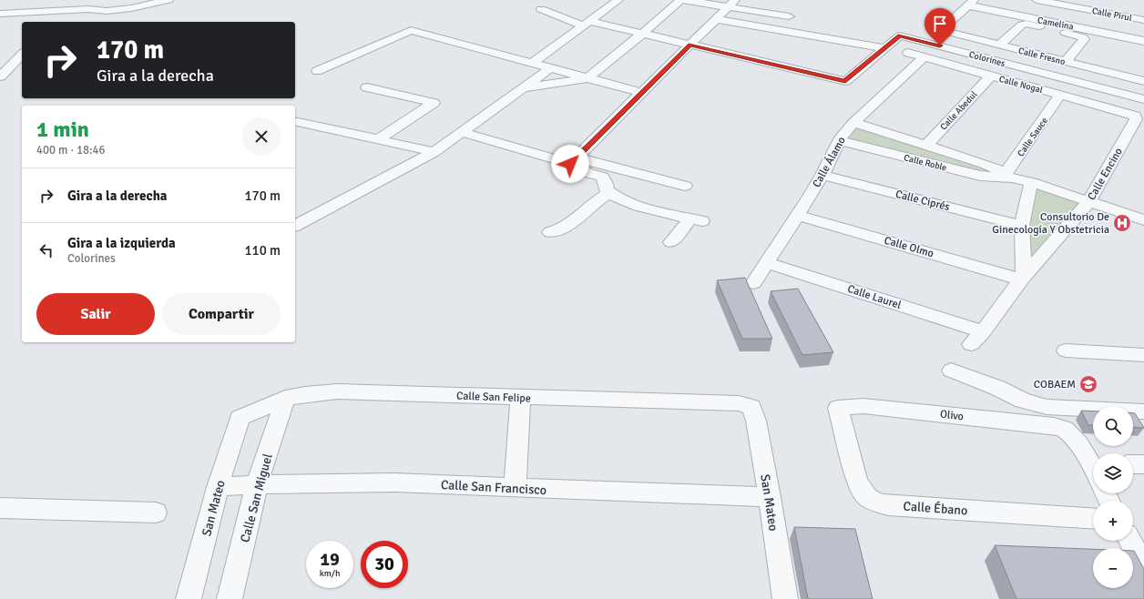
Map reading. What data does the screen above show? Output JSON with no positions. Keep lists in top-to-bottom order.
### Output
{
  "streets": {
    "street": [
      "Calle Pirul",
      "Camelina",
      "Calle Fresno",
      "Colorines",
      "Calle Nogal",
      "Calle Abedul",
      "Calle Sauce",
      "Calle Álamo",
      "Calle Roble",
      "Calle Encino",
      "Calle Ciprés",
      "Calle Olmo",
      "Calle Laurel",
      "Calle San Felipe",
      "Olivo",
      "Calle San Francisco",
      "Calle San Miguel",
      "San Mateo",
      "Calle Ébano"
    ]
  },
  "crossings": [
    ["Camelina", "Calle Fresno"],
    ["Calle Nogal", "Calle Abedul"],
    ["Calle Nogal", "Calle Sauce"],
    ["Calle Nogal", "Calle Álamo"],
    ["Calle Nogal", "Calle Encino"],
    ["Calle Abedul", "Calle Roble"],
    ["Calle Sauce", "Calle Roble"],
    ["Calle Álamo", "Calle Roble"],
    ["Calle Álamo", "Calle Ciprés"],
    ["Calle Álamo", "Calle Olmo"],
    ["Calle Álamo", "Calle Laurel"],
    ["Calle Roble", "Calle Encino"],
    ["Calle Encino", "Calle Olmo"],
    ["Calle Encino", "Calle Laurel"],
    ["Calle San Felipe", "Calle San Miguel"],
    ["Calle San Felipe", "San Mateo"],
    ["Olivo", "Calle Ébano"],
    ["Calle San Francisco", "Calle San Miguel"],
    ["Calle San Francisco", "San Mateo"]
  ],
  "places": {
    "hospital": ["Consultorio De Ginecología Y Obstetricia"],
    "school or university": ["COBAEM"]
  },
  "page": {
    "turn": ["170 m", "Gira a la derecha"],
    "heading": ["1 min", "400 m · 18:46"],
    "list": [
      {
        "name": "Gira a la derecha",
        "value": "170 m"
      },
      {
        "name": "Gira a la izquierda",
        "note": "Colorines",
        "value": "110 m"
      }
    ],
    "buttons": ["Salir", "Compartir"],
    "map_buttons": ["+", "−"],
    "speed": "19 km/h",
    "limit": "30"
  }
}
